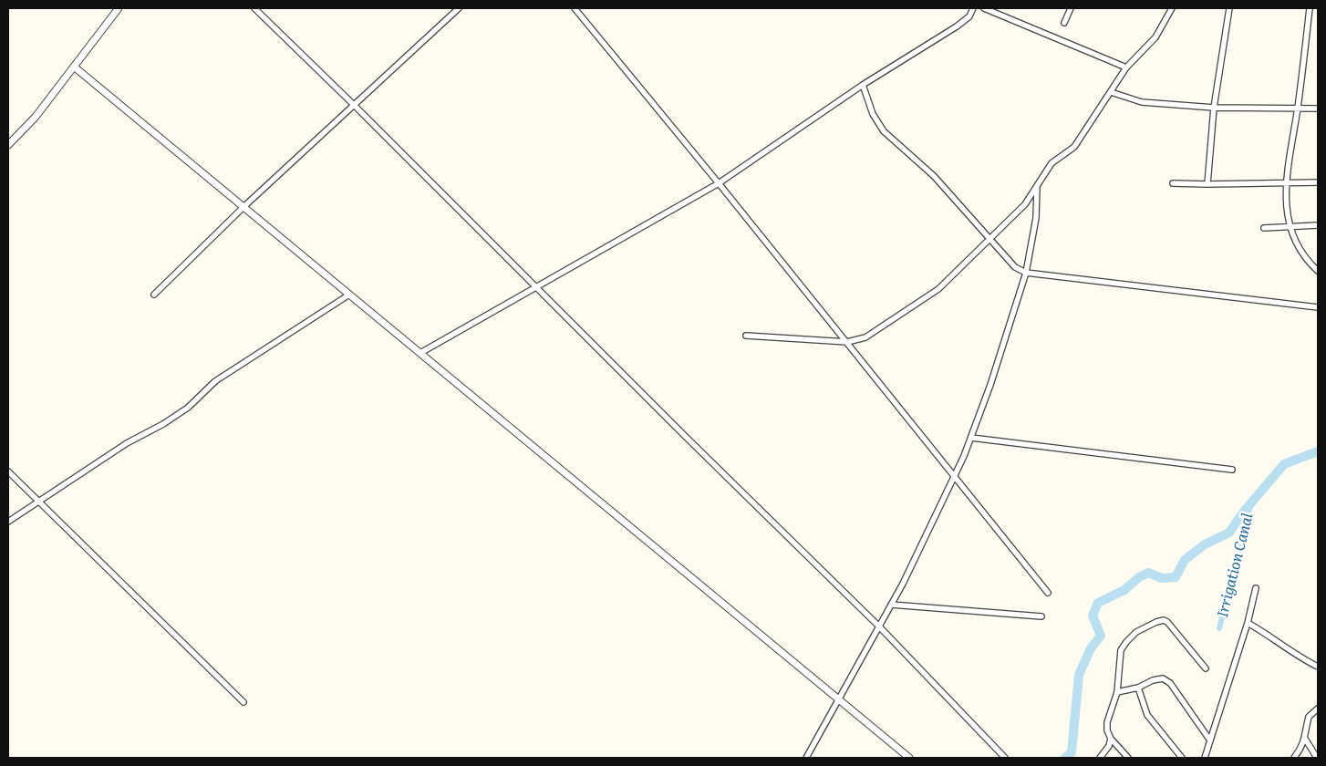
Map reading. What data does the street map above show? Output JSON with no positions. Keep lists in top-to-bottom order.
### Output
{
  "water": ["Irrigation Canal"]
}
